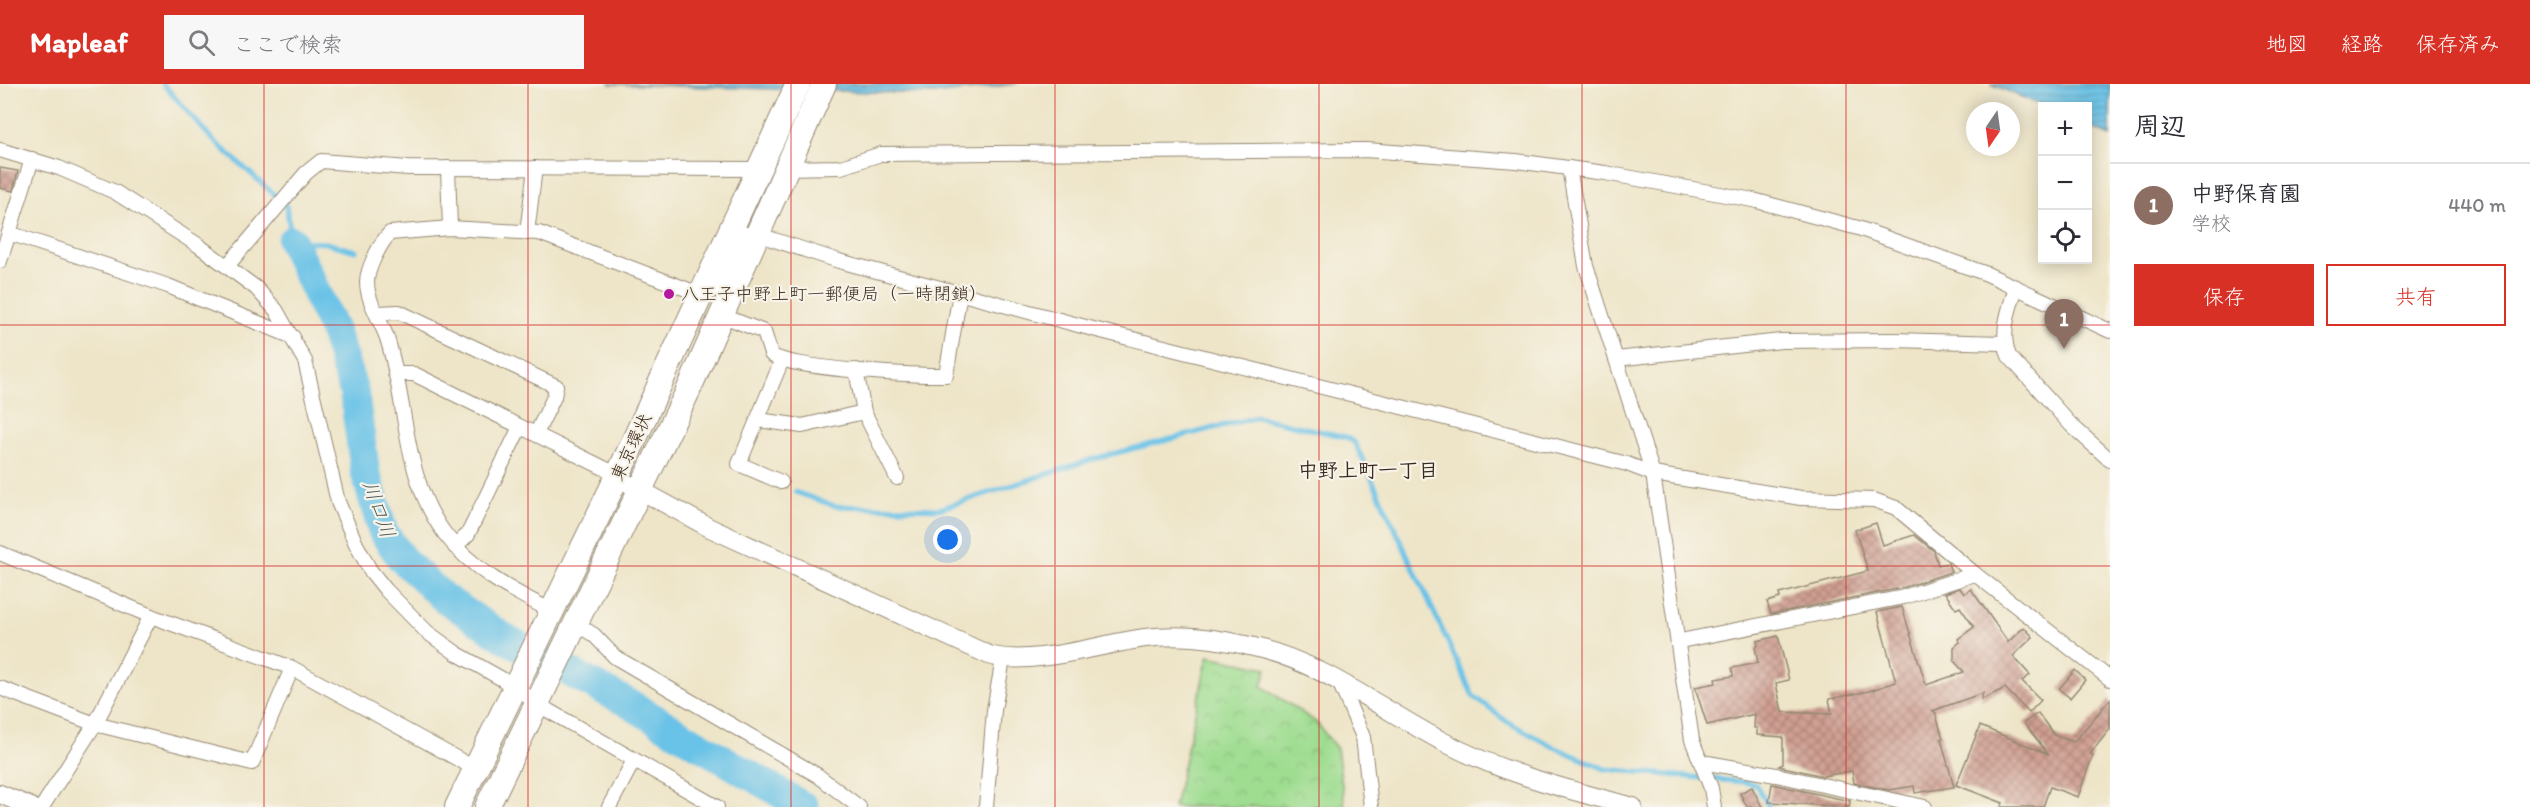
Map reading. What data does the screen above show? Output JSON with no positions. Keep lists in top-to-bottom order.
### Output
{
  "streets": {
    "highway": ["東京環状"]
  },
  "districts": ["中野上町一丁目"],
  "water": ["川口川"],
  "places": ["八王子中野上町一郵便局（一時閉鎖）"],
  "north": "bottom",
  "page": {
    "header": "Mapleaf",
    "search": "ここで検索",
    "nav": ["地図", "経路", "保存済み"],
    "heading": "周辺",
    "map_buttons": ["+", "−"],
    "list": [
      {
        "mark": "1",
        "name": "中野保育園",
        "note": "学校",
        "value": "440 m"
      }
    ],
    "buttons": ["保存", "共有"],
    "pins": "1"
  }
}
